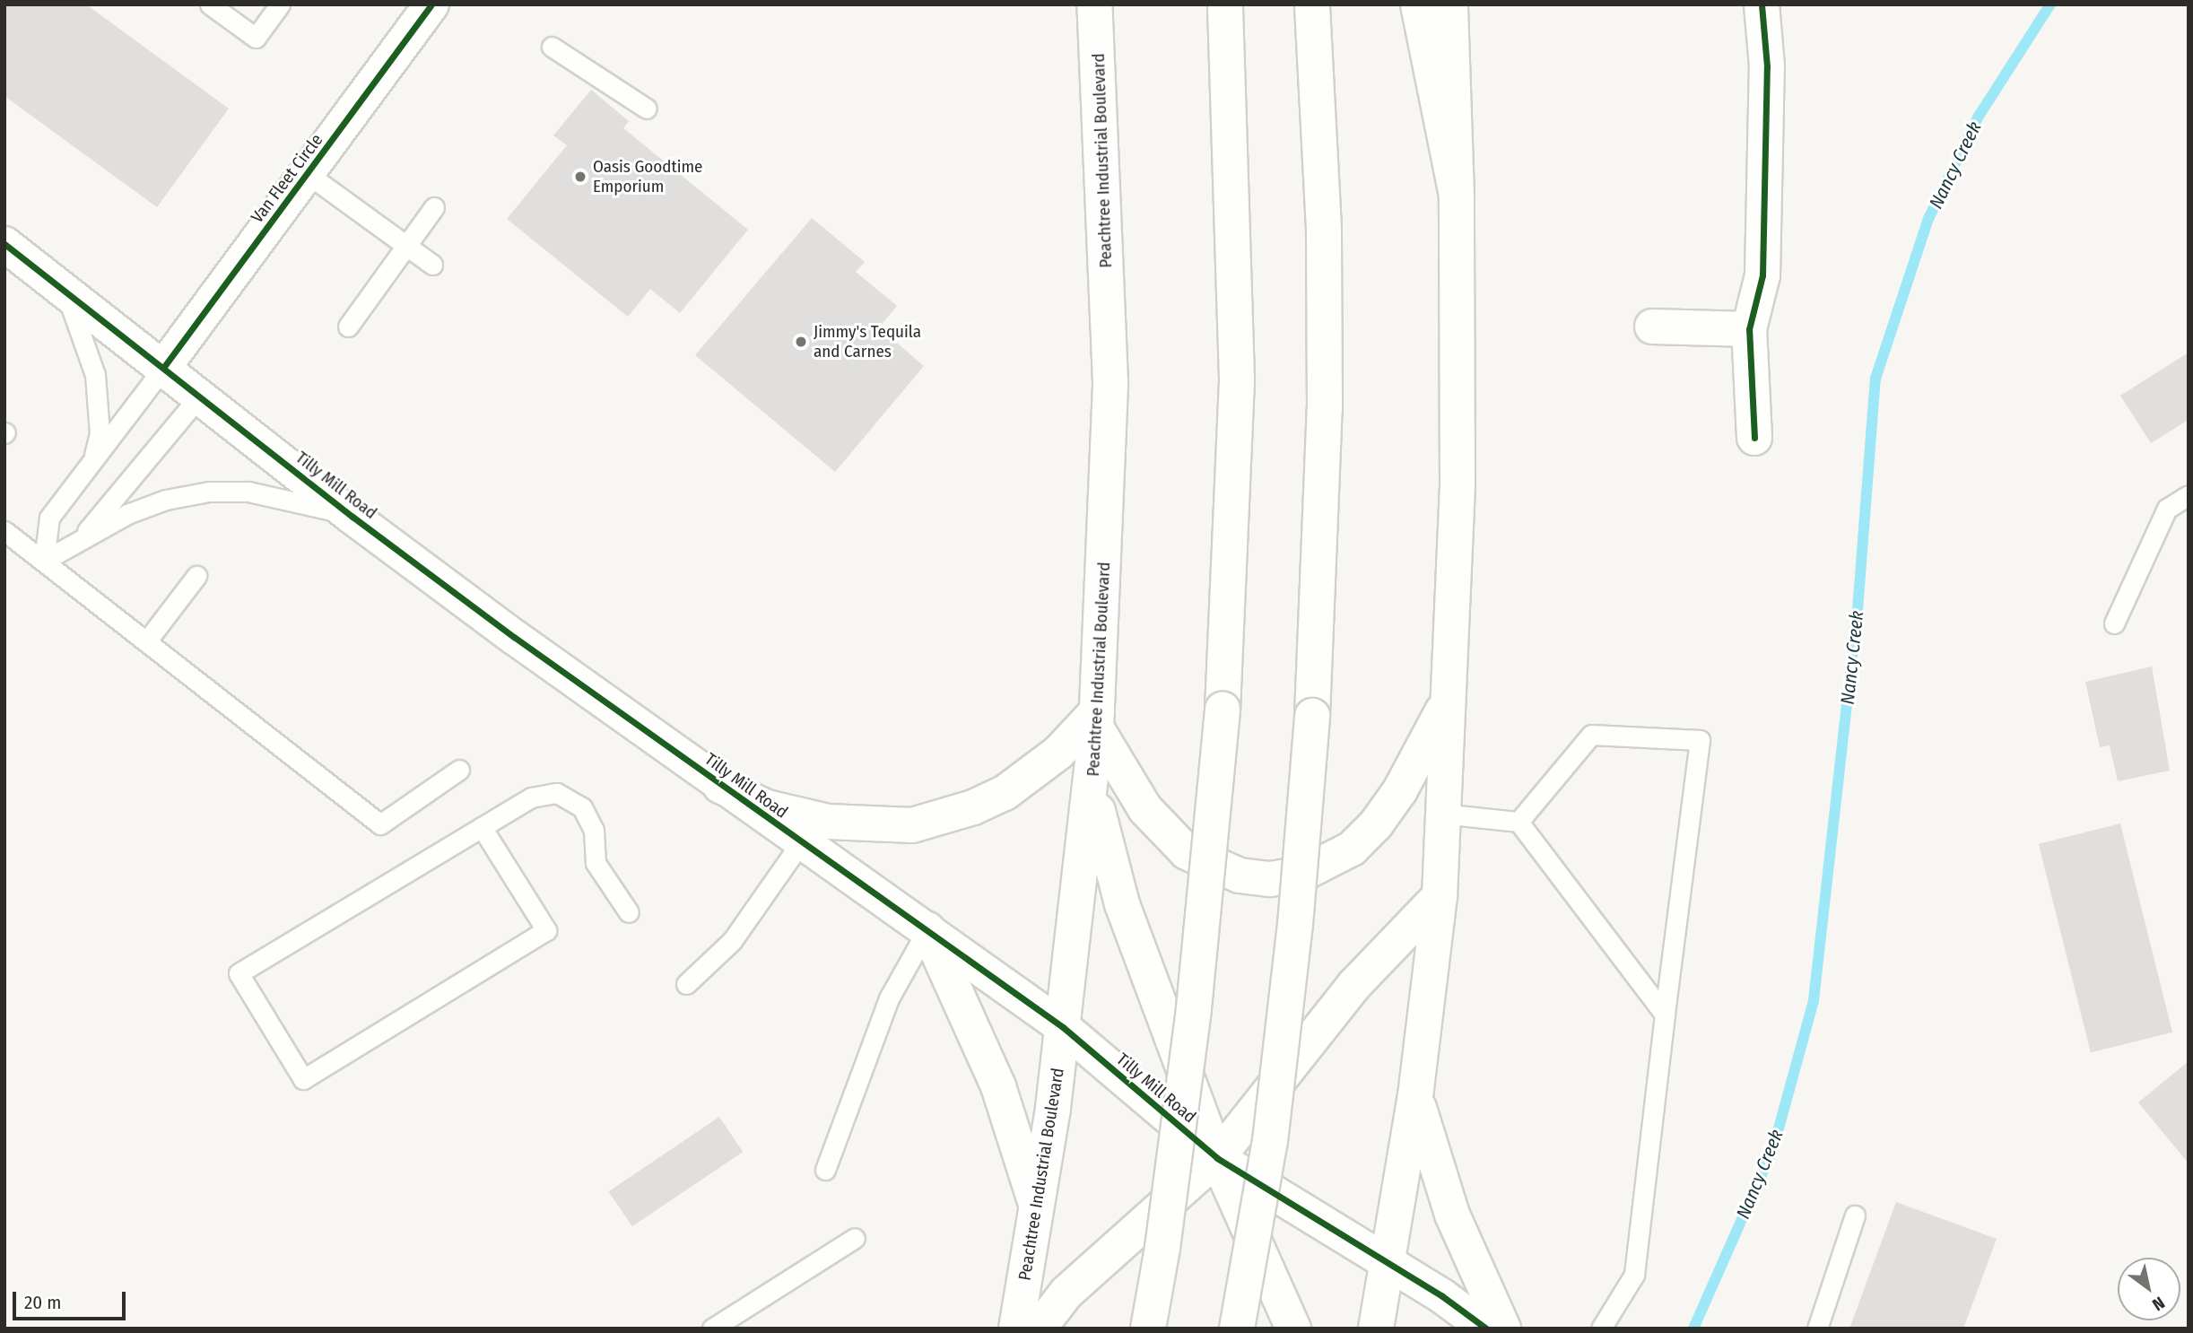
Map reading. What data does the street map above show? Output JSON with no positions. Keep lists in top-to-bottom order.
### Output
{
  "streets": {
    "main road": ["Peachtree Industrial Boulevard", "Van Fleet Circle", "Tilly Mill Road"]
  },
  "crossings": [
    ["Peachtree Industrial Boulevard", "Tilly Mill Road"],
    ["Van Fleet Circle", "Tilly Mill Road"]
  ],
  "water": ["Nancy Creek"],
  "places": ["Oasis Goodtime Emporium", "Jimmy's Tequila and Carnes"],
  "scale_bar": "20 m",
  "north": "bottom right"
}
